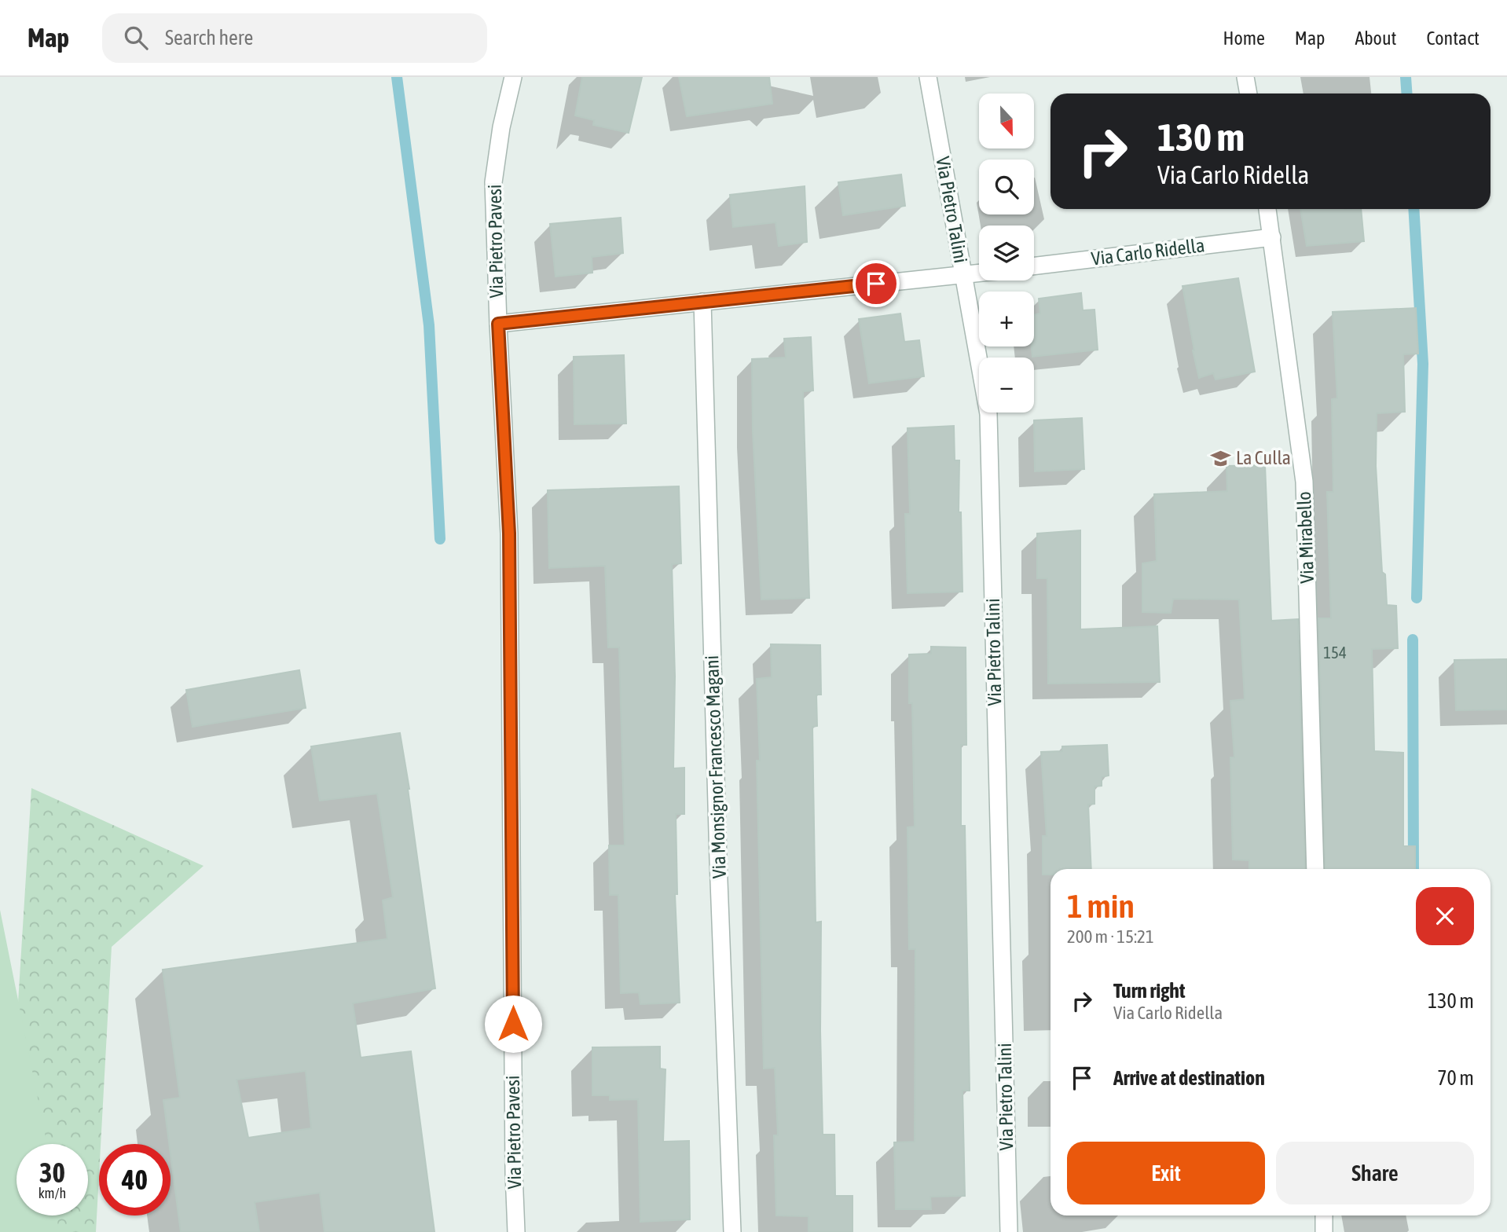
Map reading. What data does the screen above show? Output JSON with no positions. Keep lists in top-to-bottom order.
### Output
{
  "streets": {
    "street": [
      "Via Pietro Talini",
      "Via Pietro Pavesi",
      "Via Carlo Ridella",
      "Via Mirabello",
      "Via Monsignor Francesco Magani"
    ]
  },
  "crossings": [
    ["Via Carlo Ridella", "Via Mirabello"]
  ],
  "places": {
    "school or university": ["La Culla"]
  },
  "house_numbers": ["154"],
  "north": "bottom",
  "page": {
    "header": "Map",
    "search": "Search here",
    "nav": [
      "Home",
      "Map",
      "About",
      "Contact"
    ],
    "map_buttons": ["+", "−"],
    "turn": ["130 m", "Via Carlo Ridella"],
    "heading": ["1 min", "200 m · 15:21"],
    "list": [
      {
        "name": "Turn right",
        "note": "Via Carlo Ridella",
        "value": "130 m"
      },
      {
        "name": "Arrive at destination",
        "value": "70 m"
      }
    ],
    "buttons": ["Exit", "Share"],
    "speed": "30 km/h",
    "limit": "40"
  }
}
